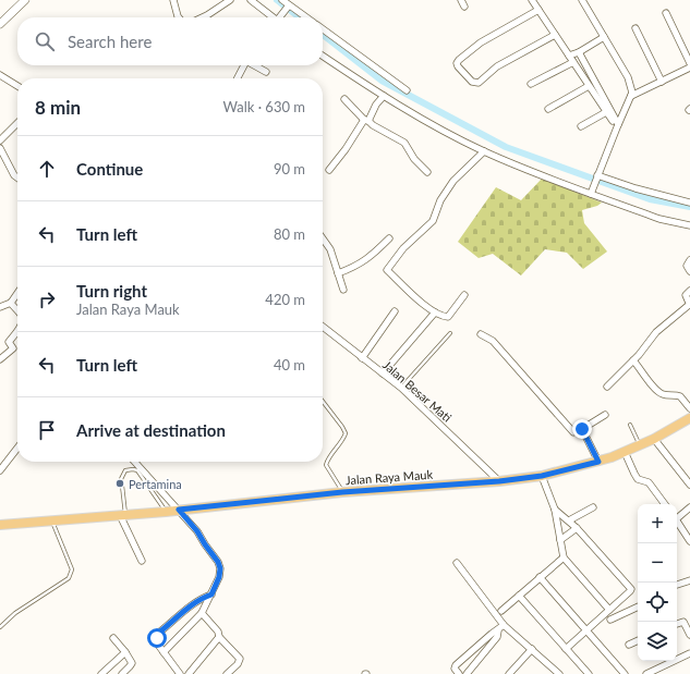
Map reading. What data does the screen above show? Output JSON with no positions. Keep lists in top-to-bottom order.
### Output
{
  "streets": {
    "main road": ["Jalan Raya Mauk"],
    "street": ["Jalan Besar Mati"]
  },
  "crossings": [
    ["Jalan Besar Mati", "Jalan Raya Mauk"]
  ],
  "places": ["Pertamina"],
  "page": {
    "search": "Search here",
    "heading": ["8 min", "Walk · 630 m"],
    "list": [
      ["Continue", "90 m"],
      ["Turn left", "80 m"],
      ["Turn right", "Jalan Raya Mauk", "420 m"],
      ["Turn left", "40 m"],
      "Arrive at destination"
    ],
    "map_buttons": ["+", "−"]
  }
}
